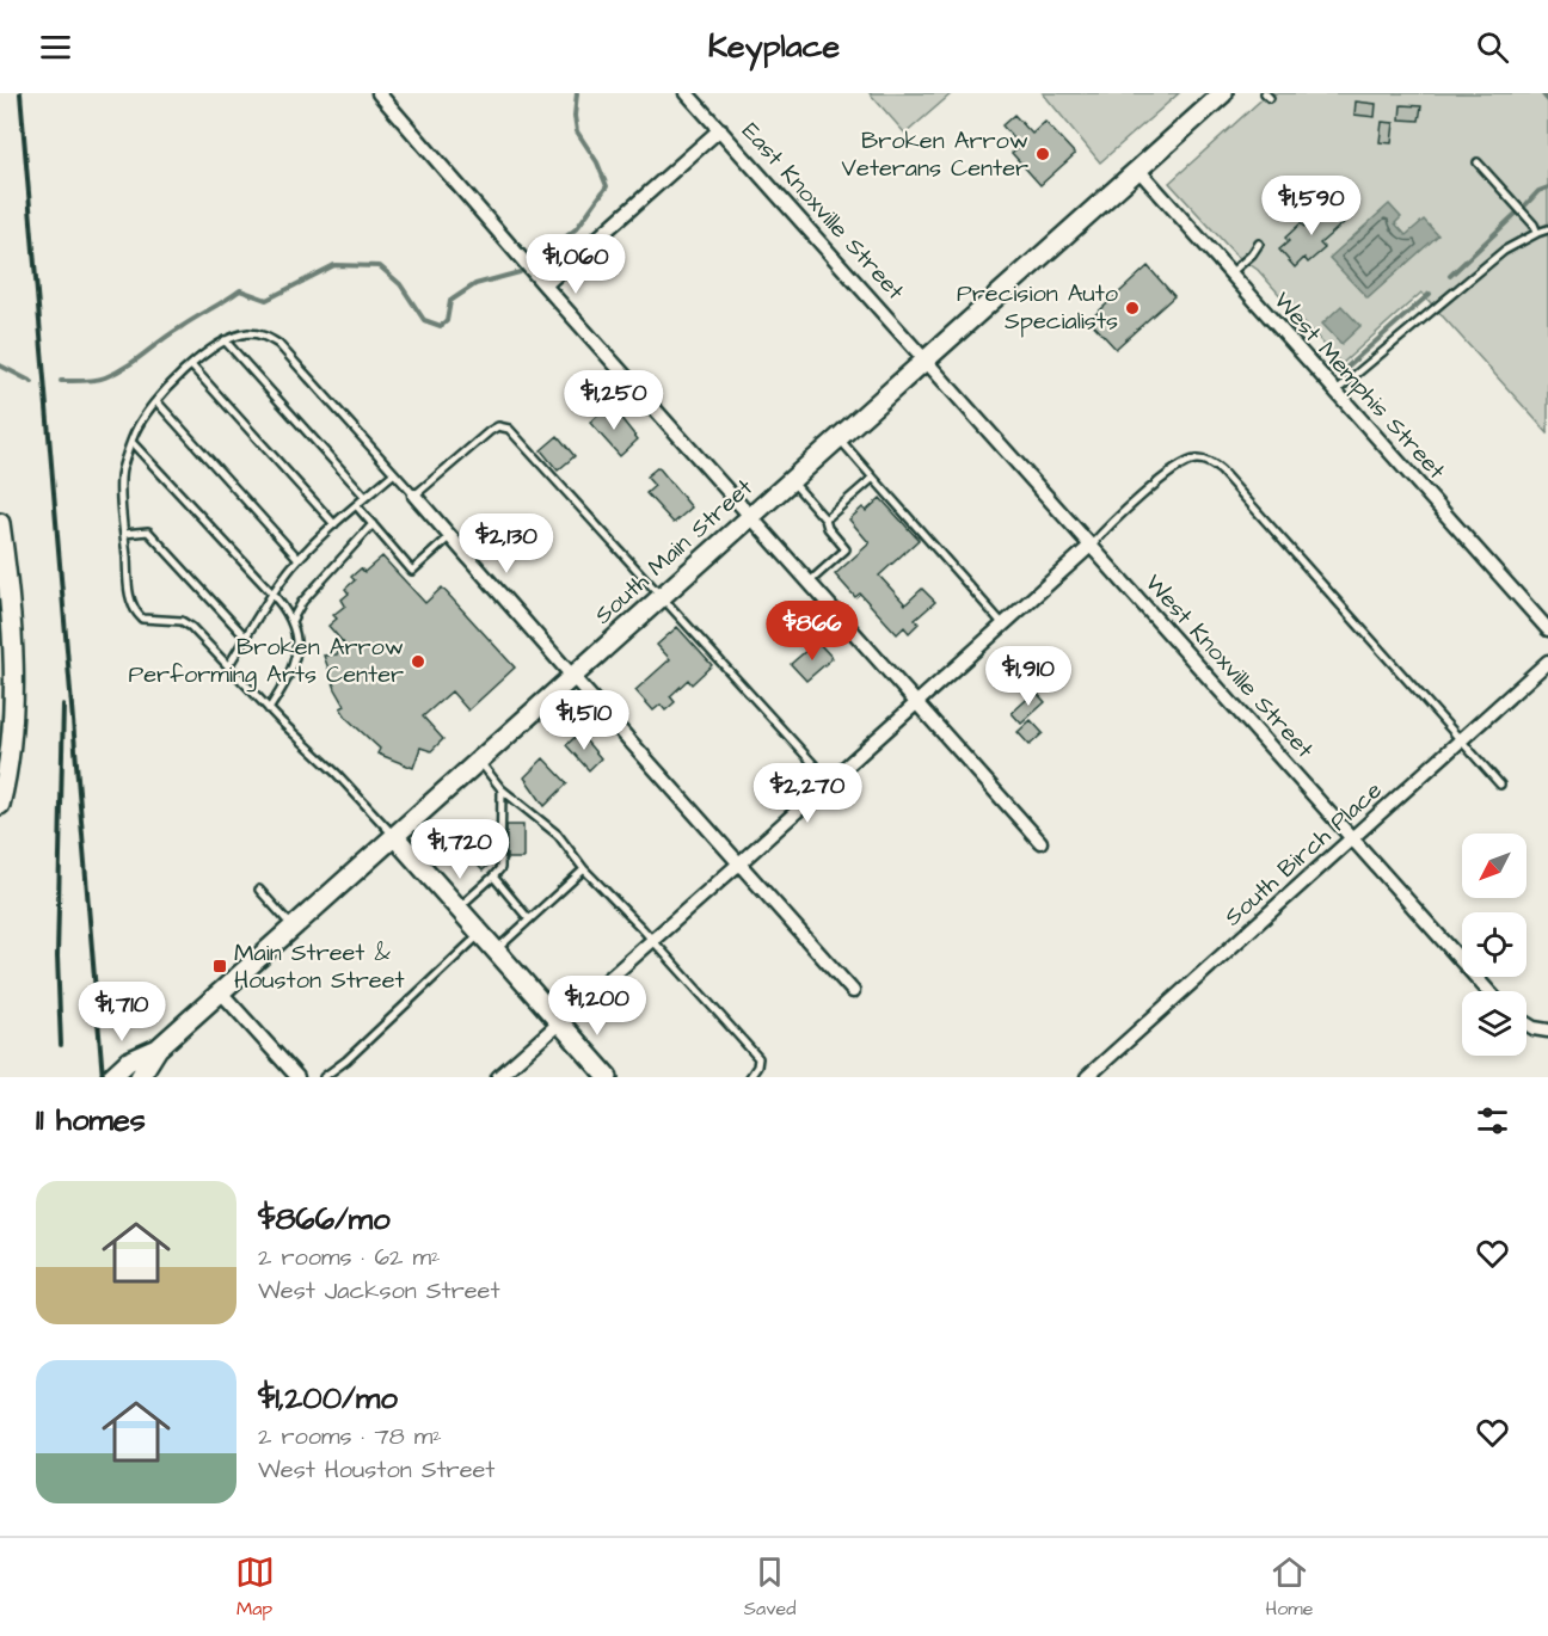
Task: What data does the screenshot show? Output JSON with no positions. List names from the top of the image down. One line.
{"streets":{"street":["East Knoxville Street","West Memphis Street","South Main Street","West Knoxville Street","South Birch Place"]},"crossings":[["East Knoxville Street","South Main Street"],["East Knoxville Street","West Knoxville Street"],["West Memphis Street","South Main Street"],["South Main Street","West Knoxville Street"],["West Knoxville Street","South Birch Place"]],"places":{"other":["Broken Arrow Veterans Center","Precision Auto Specialists","Broken Arrow Performing Arts Center"],"transit":["Main Street & Houston Street"]},"north":"bottom left","page":{"header":"Keyplace","price":["$1,590","$1,060","$1,250","$2,130","$866","$1,910","$1,510","$2,270","$1,720","$1,200","$1,710"],"heading":"11 homes","list":[{"name":"$866/mo","note":"2 rooms · 62 m² · West Jackson Street"},{"name":"$1,200/mo","note":"2 rooms · 78 m² · West Houston Street"}],"tabs":["Map","Saved","Home"]}}
